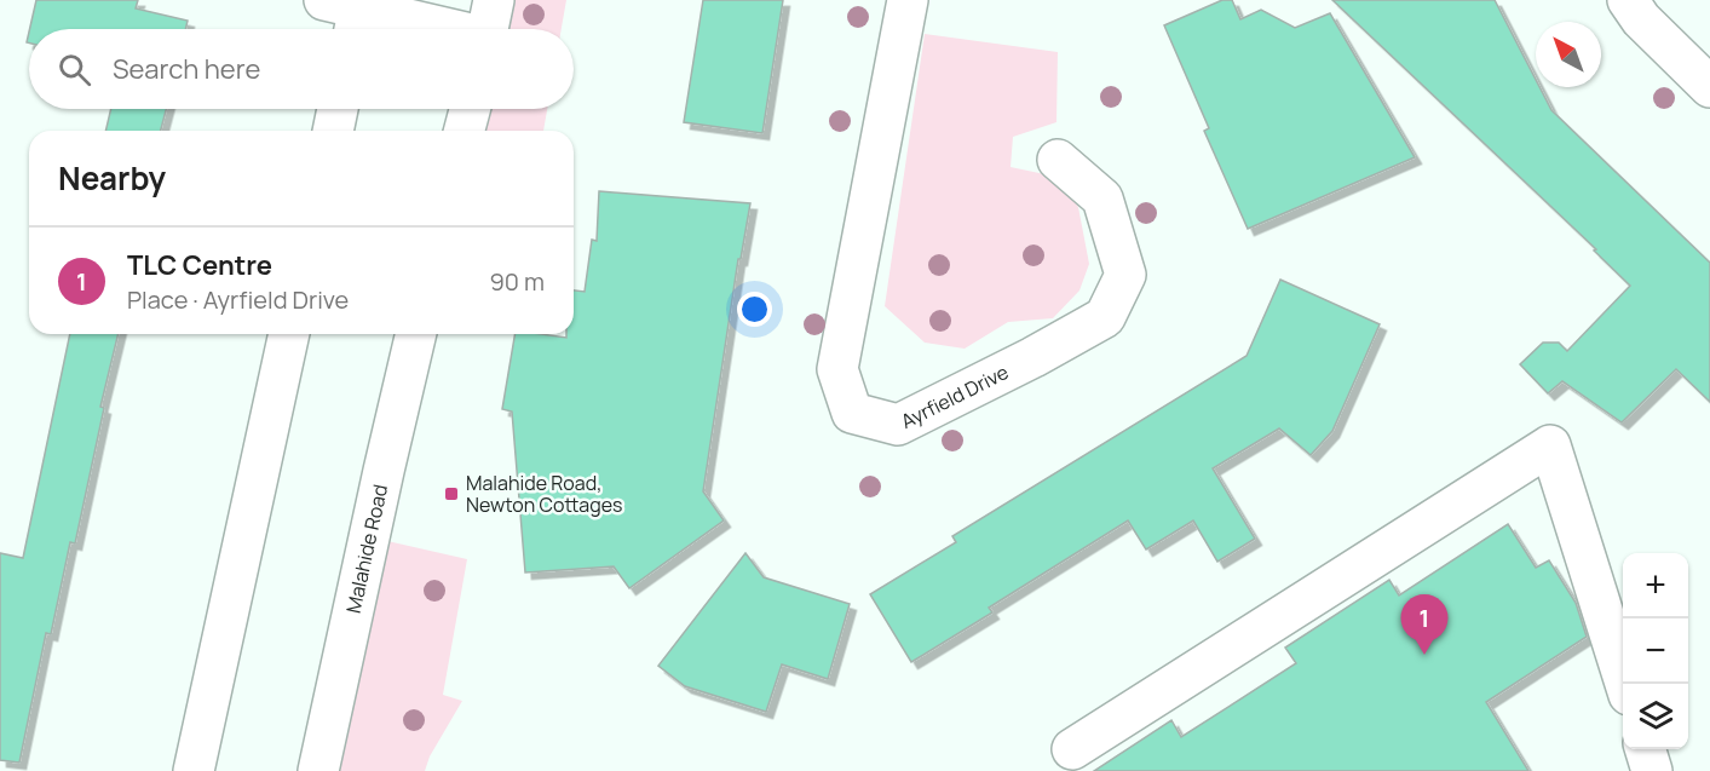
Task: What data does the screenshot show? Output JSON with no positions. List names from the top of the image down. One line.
{"streets":{"street":["Ayrfield Drive","Malahide Road"]},"places":{"transit":["Malahide Road, Newton Cottages"]},"north":"top left","page":{"search":"Search here","heading":"Nearby","list":[{"mark":"1","name":"TLC Centre","note":"Place · Ayrfield Drive","value":"90 m"}],"map_buttons":["+","−"],"pins":"1"}}
